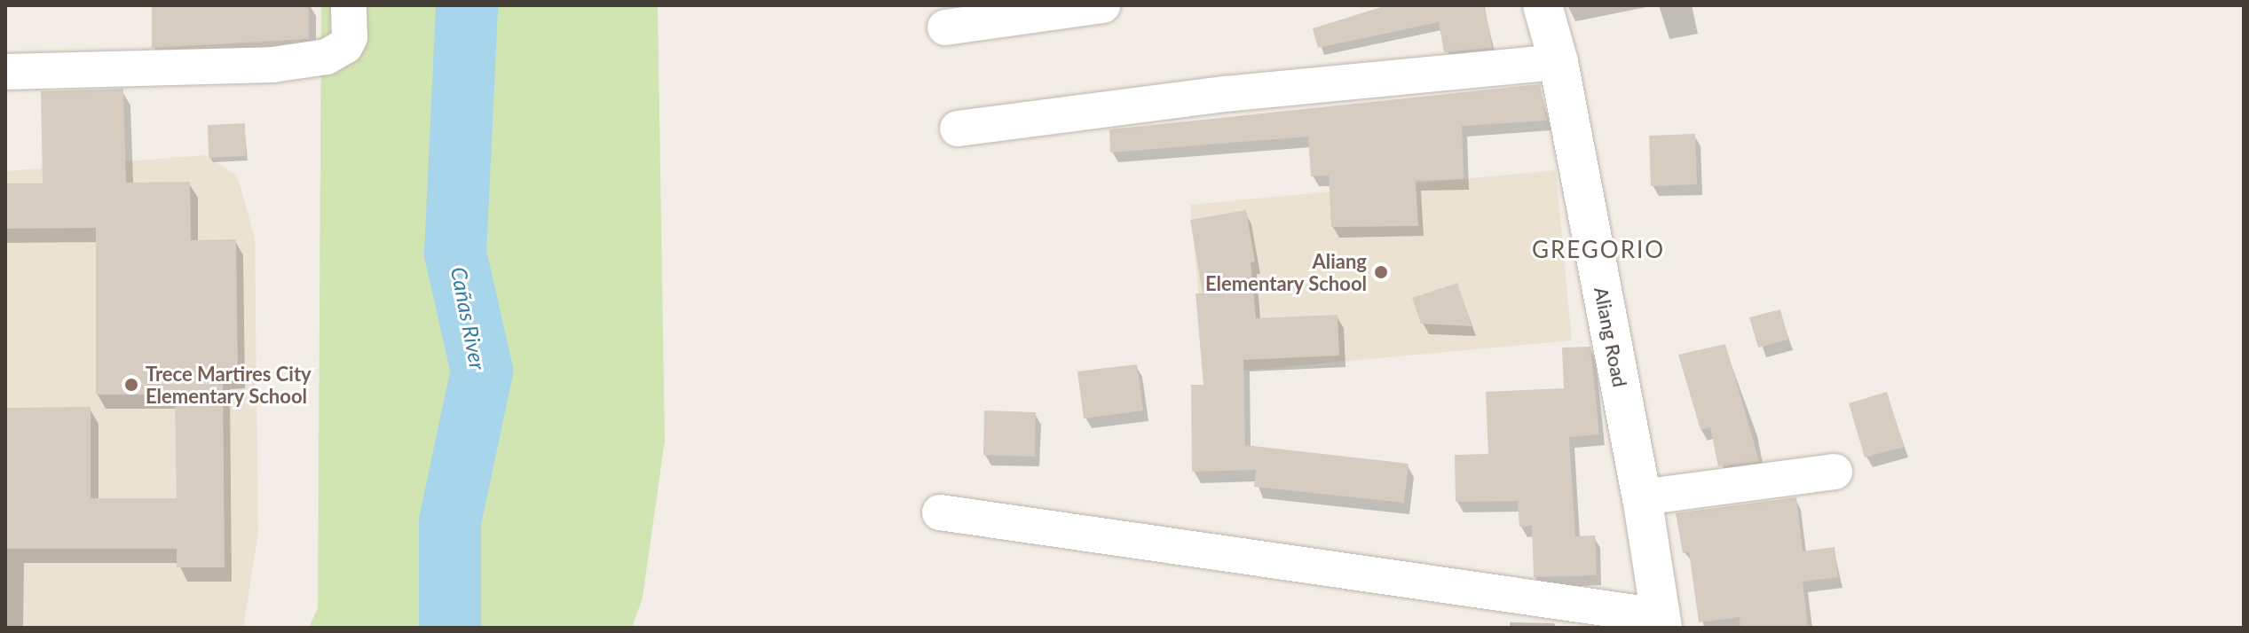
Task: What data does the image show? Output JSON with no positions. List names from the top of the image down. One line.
{"streets":{"street":["Aliang Road"]},"districts":["GREGORIO"],"water":["Cañas River"],"places":["Aliang Elementary School","Trece Martires City Elementary School"]}
